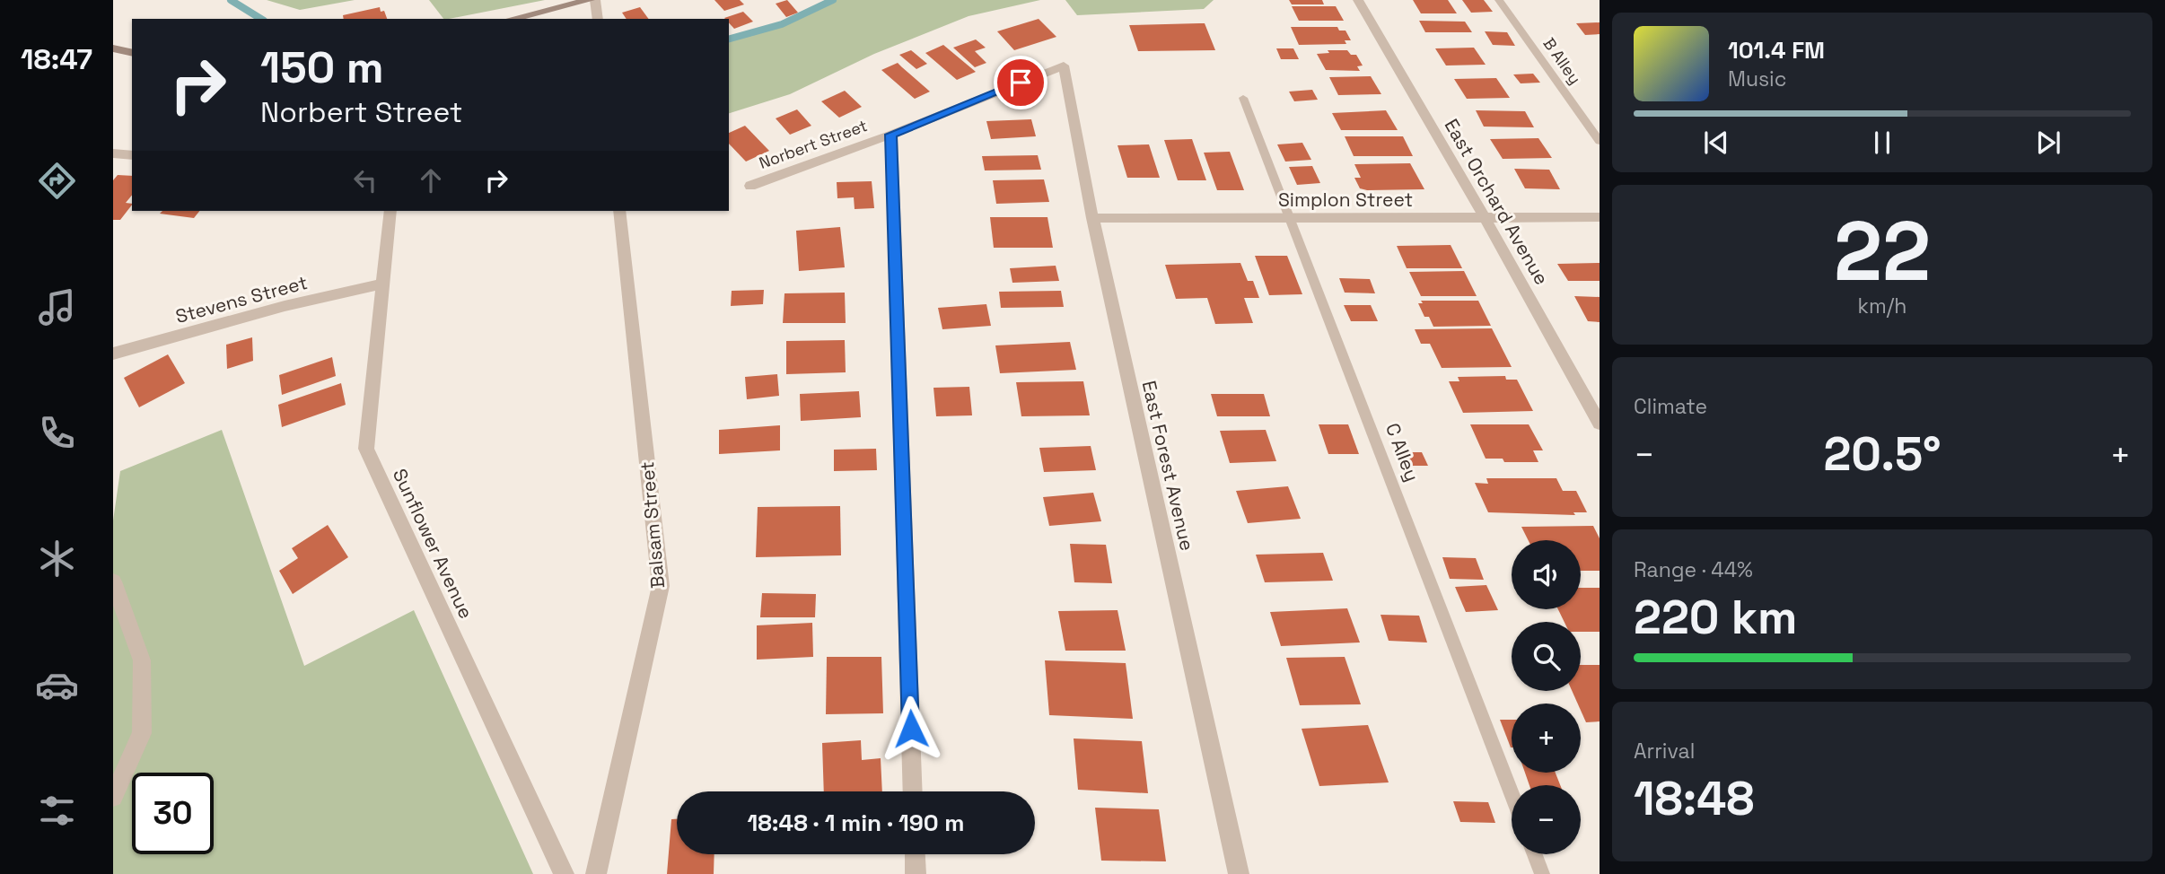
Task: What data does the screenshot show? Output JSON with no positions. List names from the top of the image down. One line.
{"streets":{"street":["Norbert Street","Simplon Street","East Orchard Avenue","Stevens Street","East Forest Avenue","Balsam Street","Sunflower Avenue"],"lane":["B Alley","C Alley"]},"crossings":[["Norbert Street","East Forest Avenue"],["Simplon Street","East Orchard Avenue"],["Simplon Street","C Alley"],["Simplon Street","East Forest Avenue"],["Stevens Street","Sunflower Avenue"]],"page":{"tabs":"18:47","turn":["150 m","Norbert Street"],"song":["101.4 FM","Music"],"tile":[["22","km/h"],"Climate",["Range · 44%","220 km"],["Arrival","18:48"]],"heat":["−","20.5°","+"],"map_buttons":["+","−"],"limit":"30","trip":"18:48 · 1 min · 190 m"}}
